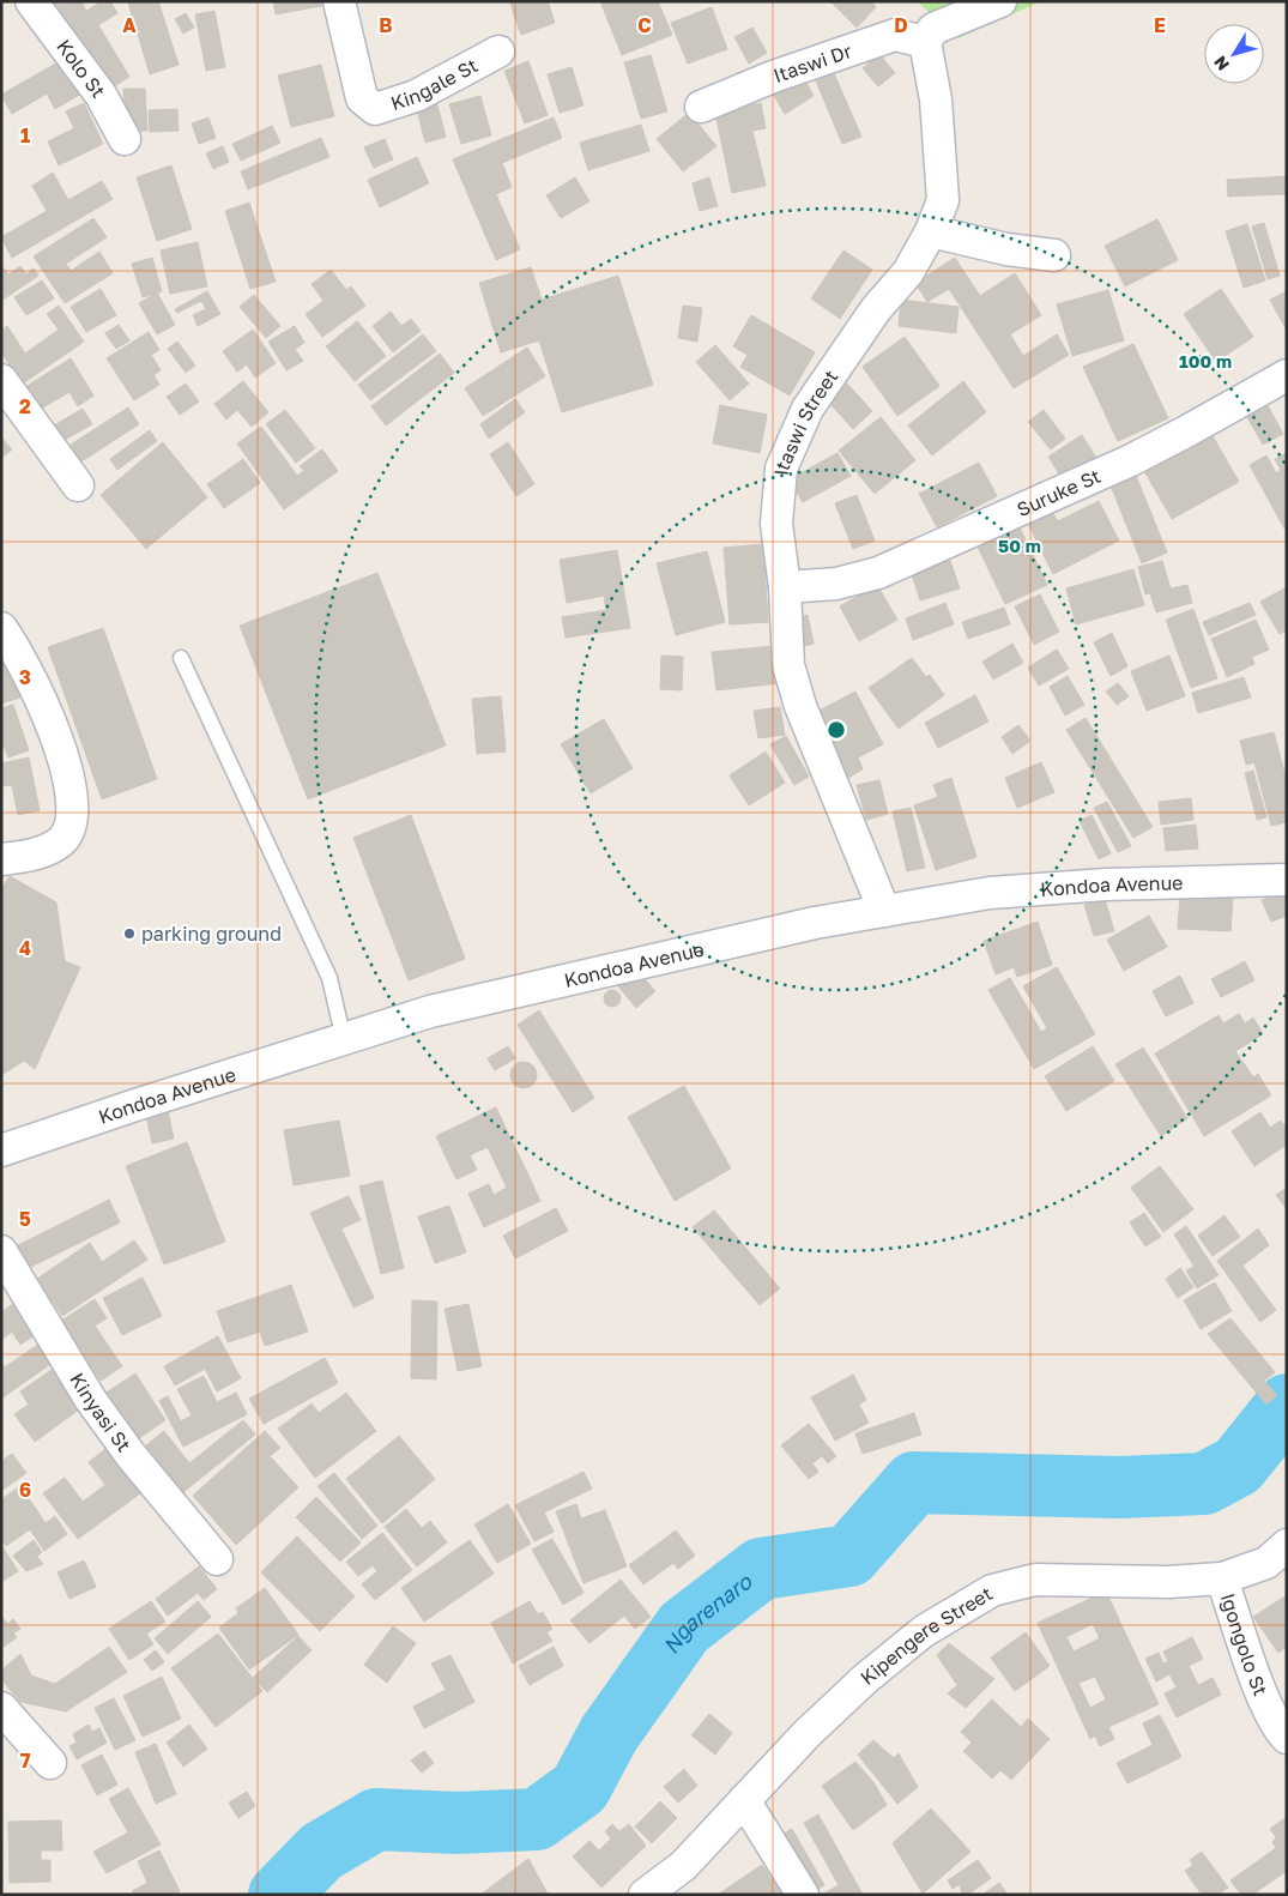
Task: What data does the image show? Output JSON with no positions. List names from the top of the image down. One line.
{"streets":{"street":["Itaswi Dr","Kolo St","Kingale St","Itaswi Street","Suruke St","Kondoa Avenue","Kinyasi St","Kipengere Street","Igongolo St"]},"crossings":[["Itaswi Dr","Itaswi Street"],["Itaswi Street","Suruke St"],["Itaswi Street","Kondoa Avenue"],["Kipengere Street","Igongolo St"]],"water":["Ngarenaro"],"places":["parking ground"],"north":"bottom left","grid":{"columns":["A","B","C","D","E"],"rows":["1","2","3","4","5","6","7"]},"rings":["100 m","50 m"]}
